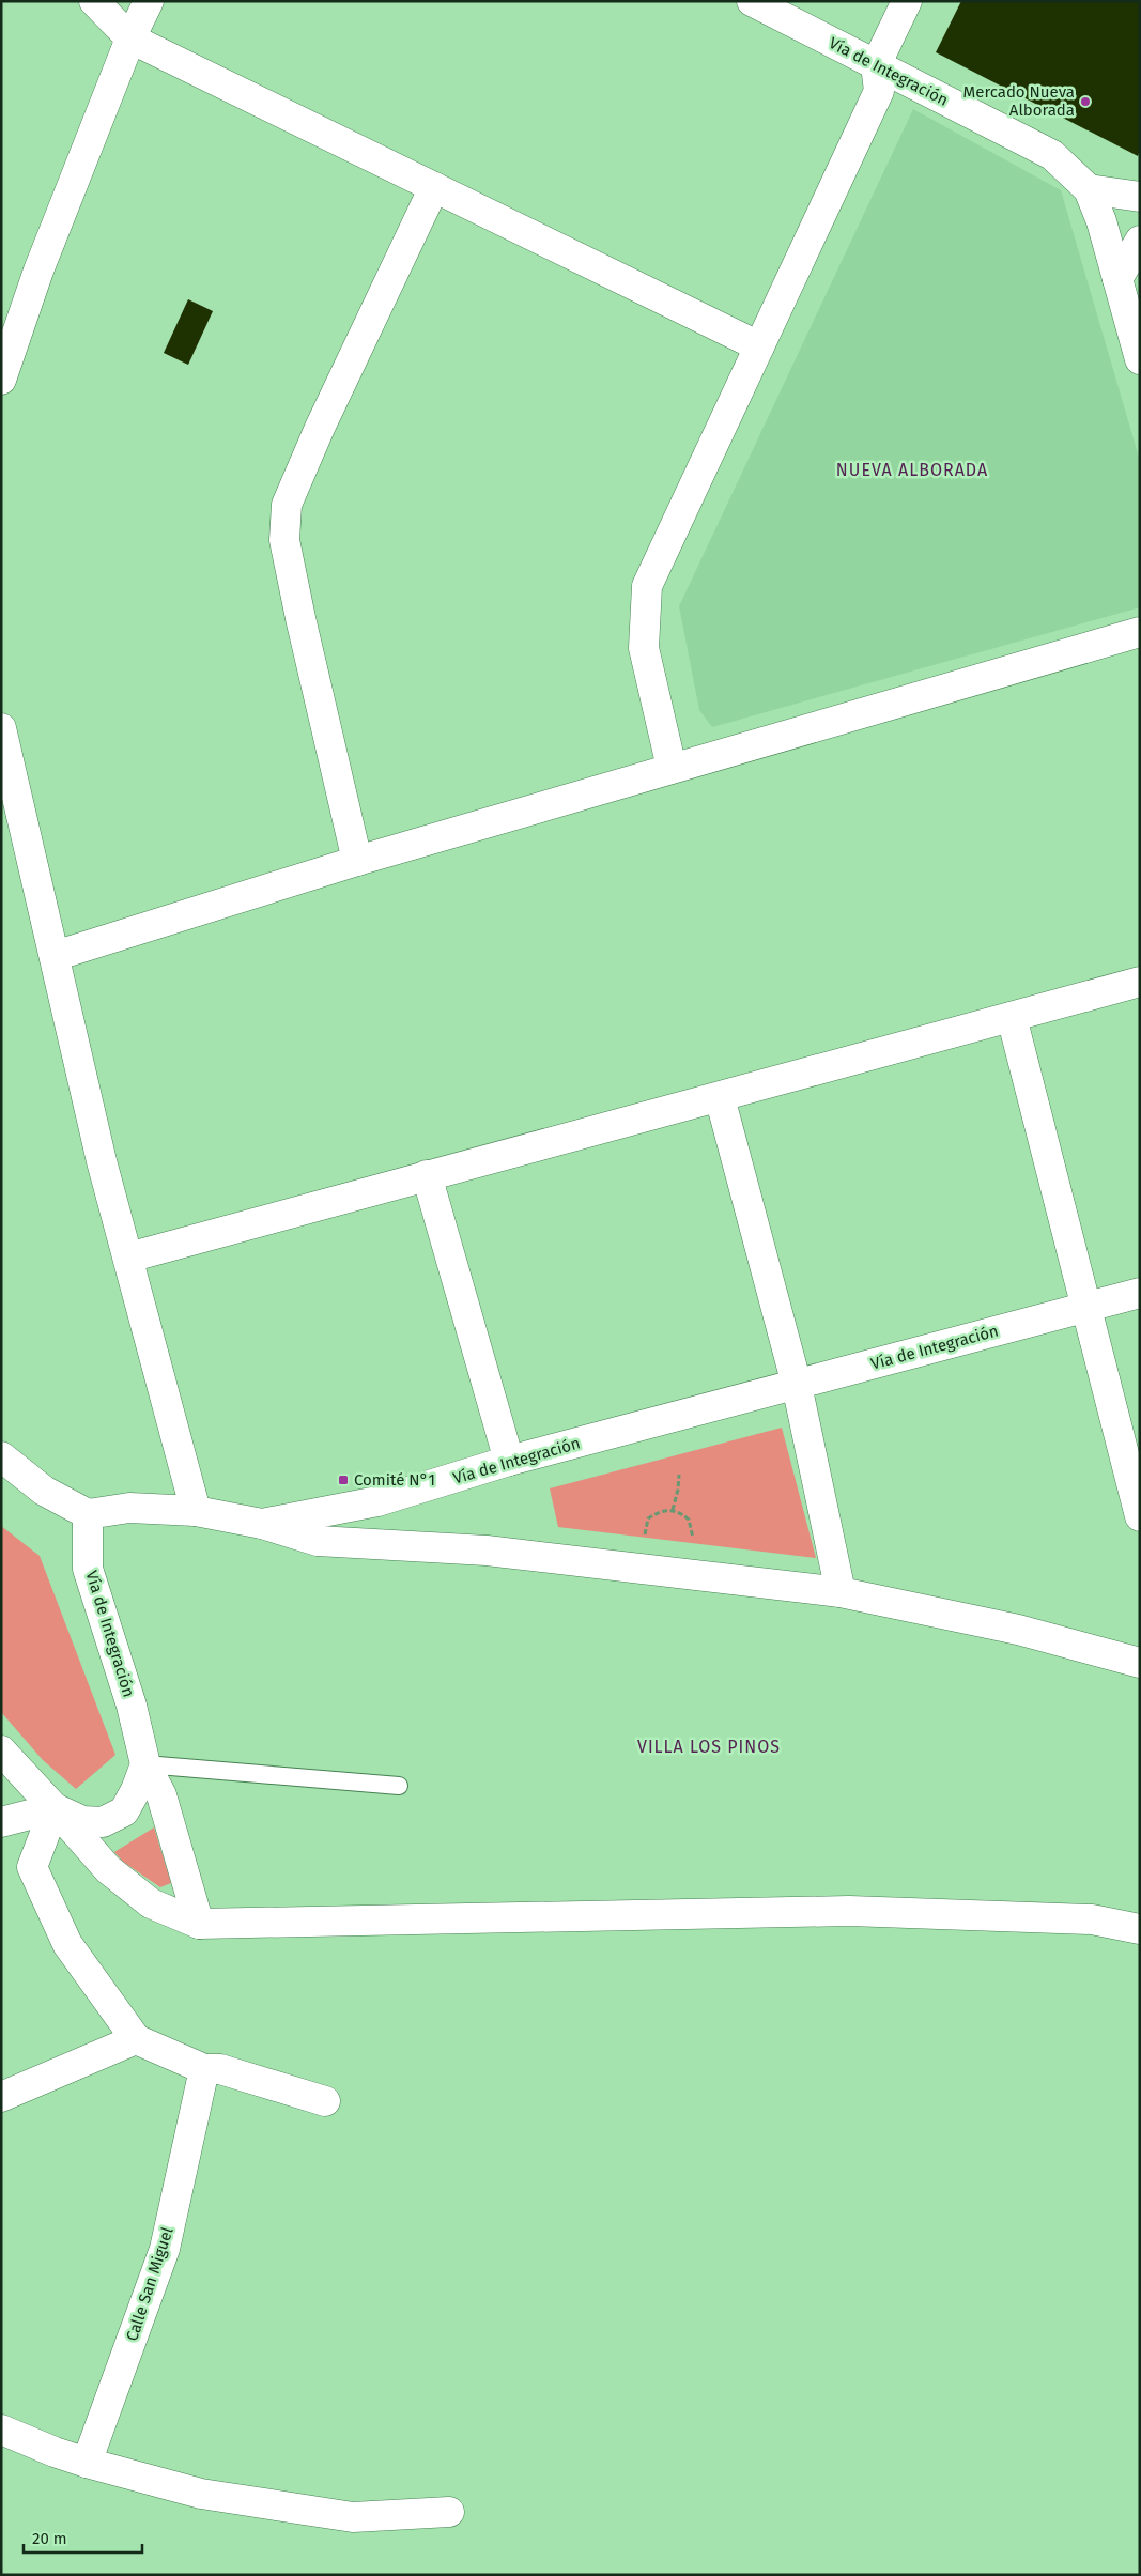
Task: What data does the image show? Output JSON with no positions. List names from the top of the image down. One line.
{"streets":{"street":["Vía de Integración","Calle San Miguel"]},"districts":["NUEVA ALBORADA","VILLA LOS PINOS"],"places":{"other":["Mercado Nueva Alborada"],"transit":["Comité N°1"]},"scale_bar":"20 m"}
